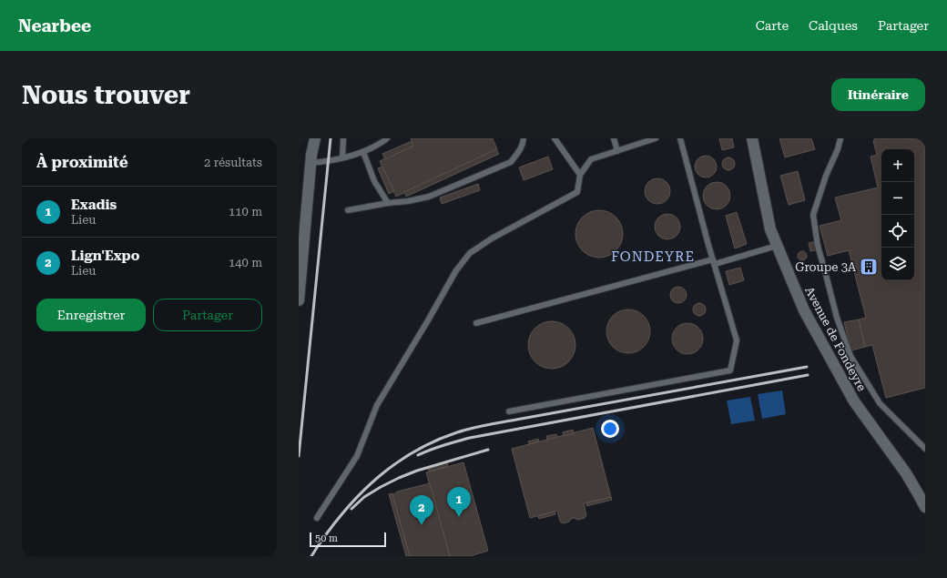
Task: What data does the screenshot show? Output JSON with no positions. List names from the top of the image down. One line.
{"streets":{"street":["Avenue de Fondeyre"]},"districts":["FONDEYRE"],"places":{"building":["Groupe 3A"]},"scale_bar":"50 m","page":{"header":"Nearbee","nav":["Carte","Calques","Partager"],"buttons":["Itinéraire",["Enregistrer","Partager"]],"title":"Nous trouver","heading":["À proximité","2 résultats"],"map_buttons":["+","−"],"list":[{"mark":"1","name":"Exadis","note":"Lieu","value":"110 m"},{"mark":"2","name":"Lign'Expo","note":"Lieu","value":"140 m"}],"pins":["1","2"],"scale":"50 m"}}
